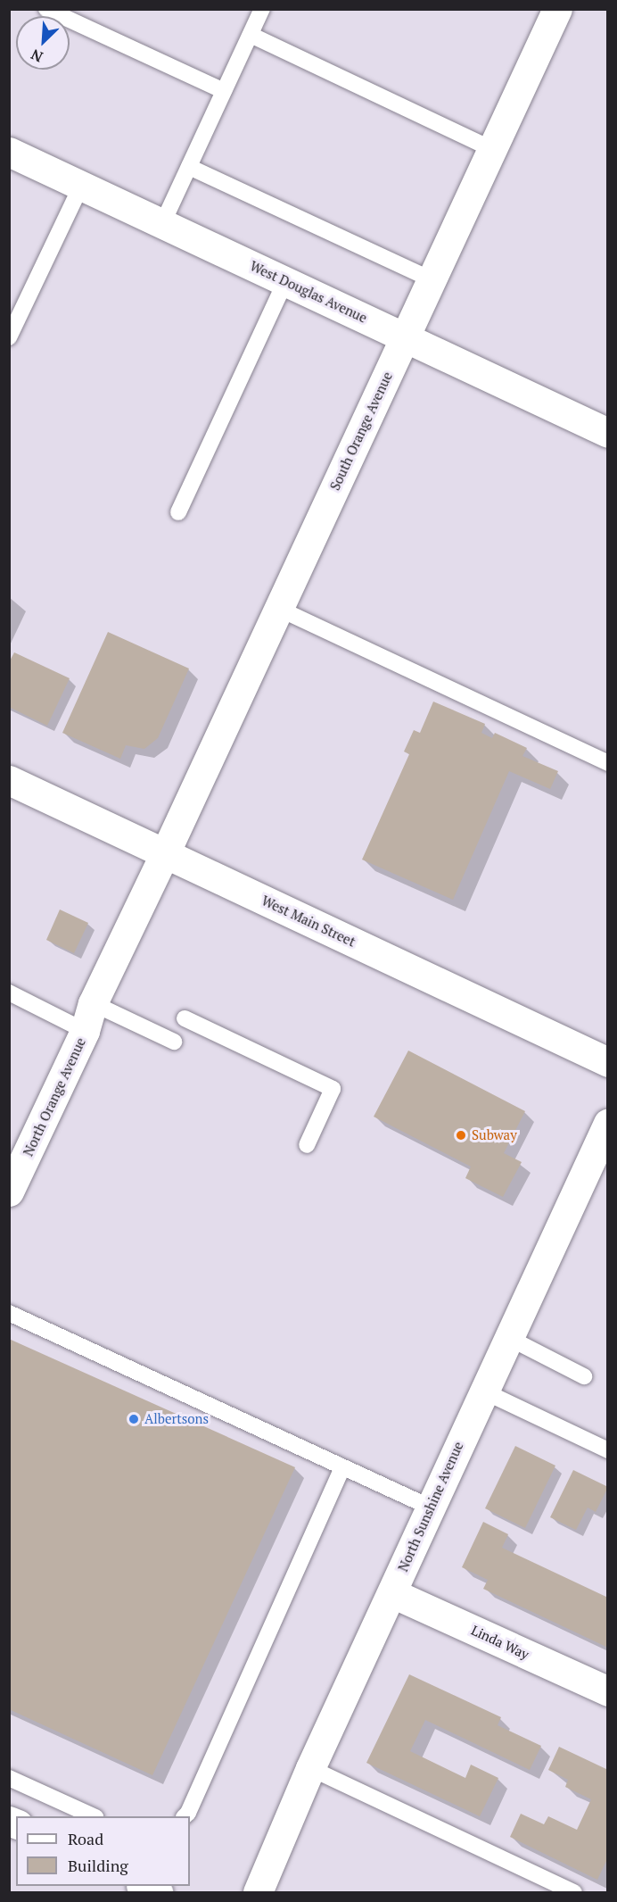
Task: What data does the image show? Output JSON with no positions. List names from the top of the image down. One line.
{"streets":{"street":["West Douglas Avenue","South Orange Avenue","West Main Street","North Orange Avenue","North Sunshine Avenue","Linda Way"]},"crossings":[["West Douglas Avenue","South Orange Avenue"],["South Orange Avenue","West Main Street"],["North Sunshine Avenue","Linda Way"]],"places":["Subway","Albertsons"],"legend":["Road","Building"],"north":"bottom left"}
